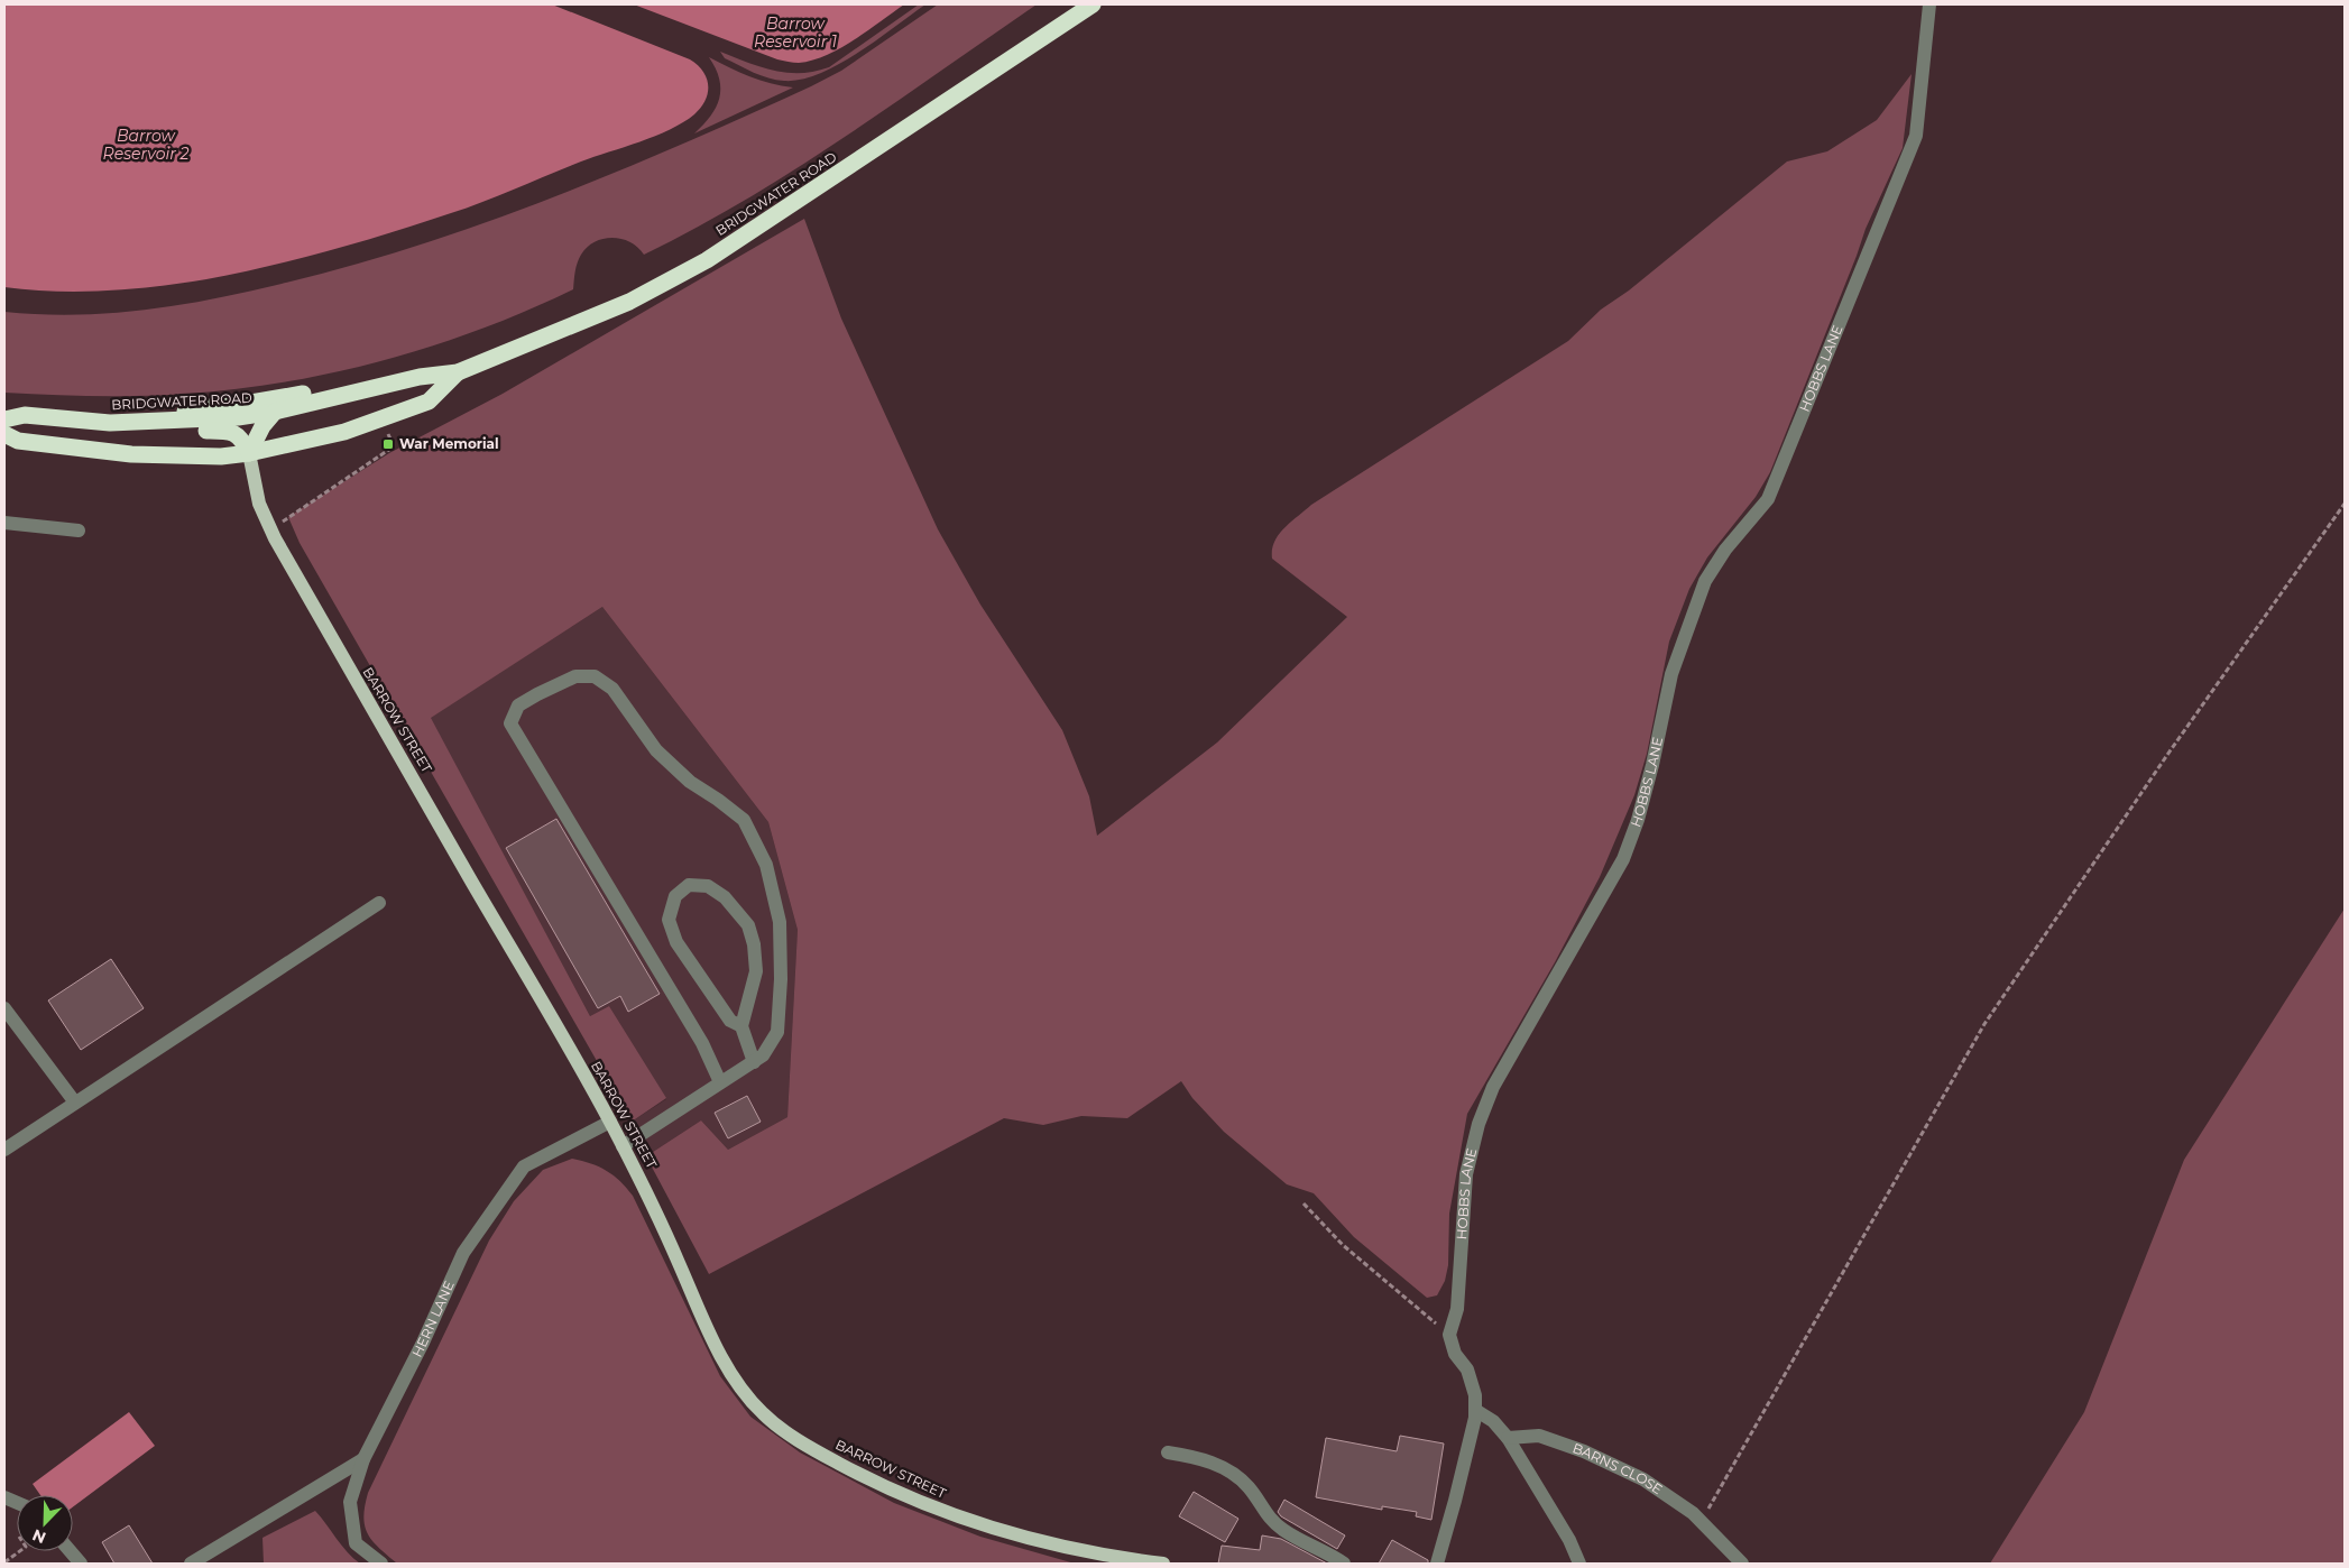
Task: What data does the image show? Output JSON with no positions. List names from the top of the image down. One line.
{"streets":{"highway":["BRIDGWATER ROAD"],"main road":["BARROW STREET"],"street":["HOBBS LANE","HERN LANE","BARNS CLOSE"]},"crossings":[["BRIDGWATER ROAD","BARROW STREET"],["BARROW STREET","HERN LANE"]],"water":["Barrow Reservoir 1","Barrow Reservoir 2"],"places":{"transit":["War Memorial"]},"north":"bottom left"}
